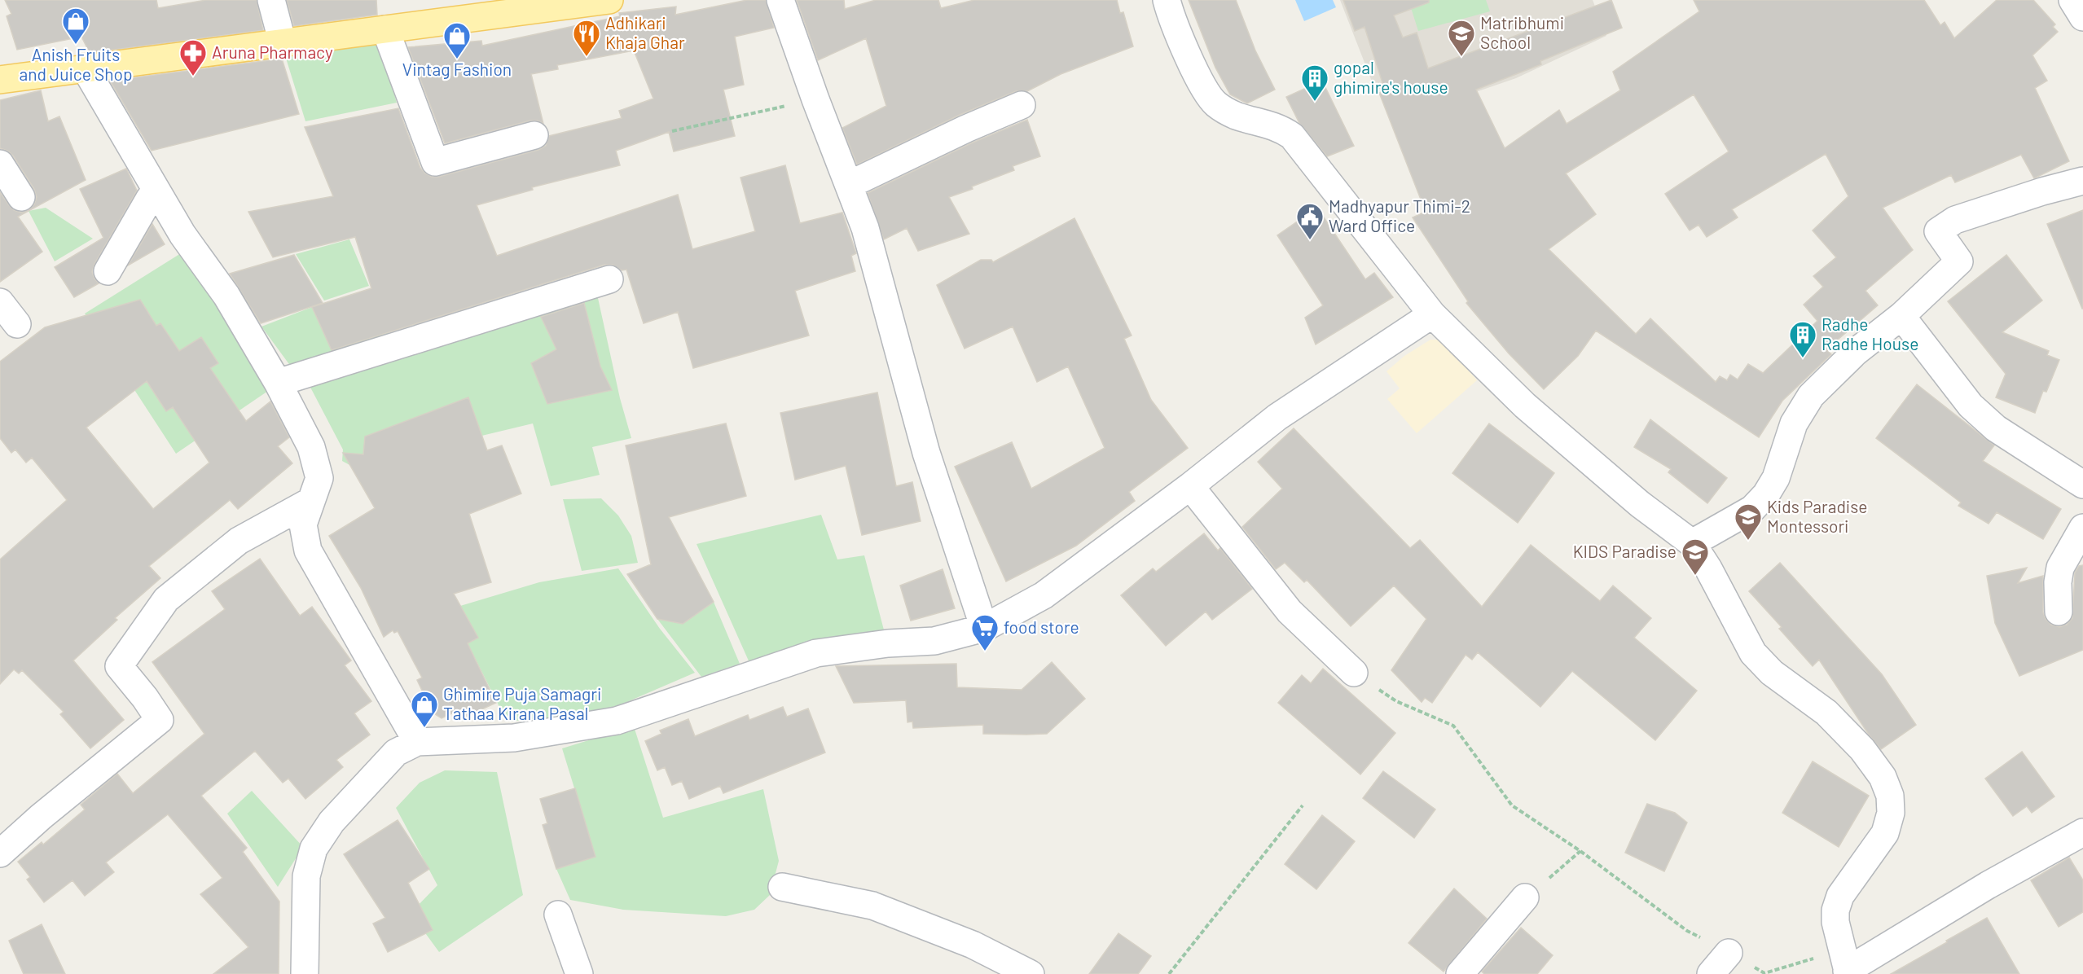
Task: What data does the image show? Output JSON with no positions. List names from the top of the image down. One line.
{"places":{"shop":["Anish Fruits and Juice Shop","Vintag Fashion","Ghimire Puja Samagri Tathaa Kirana Pasal"],"restaurant":["Adhikari Khaja Ghar"],"school or university":["Matribhumi School","Kids Paradise Montessori","KIDS Paradise"],"pharmacy":["Aruna Pharmacy"],"building":["gopal ghimire's house","Radhe Radhe House"],"public building":["Madhyapur Thimi-2 Ward Office"],"supermarket":["food store"]}}
